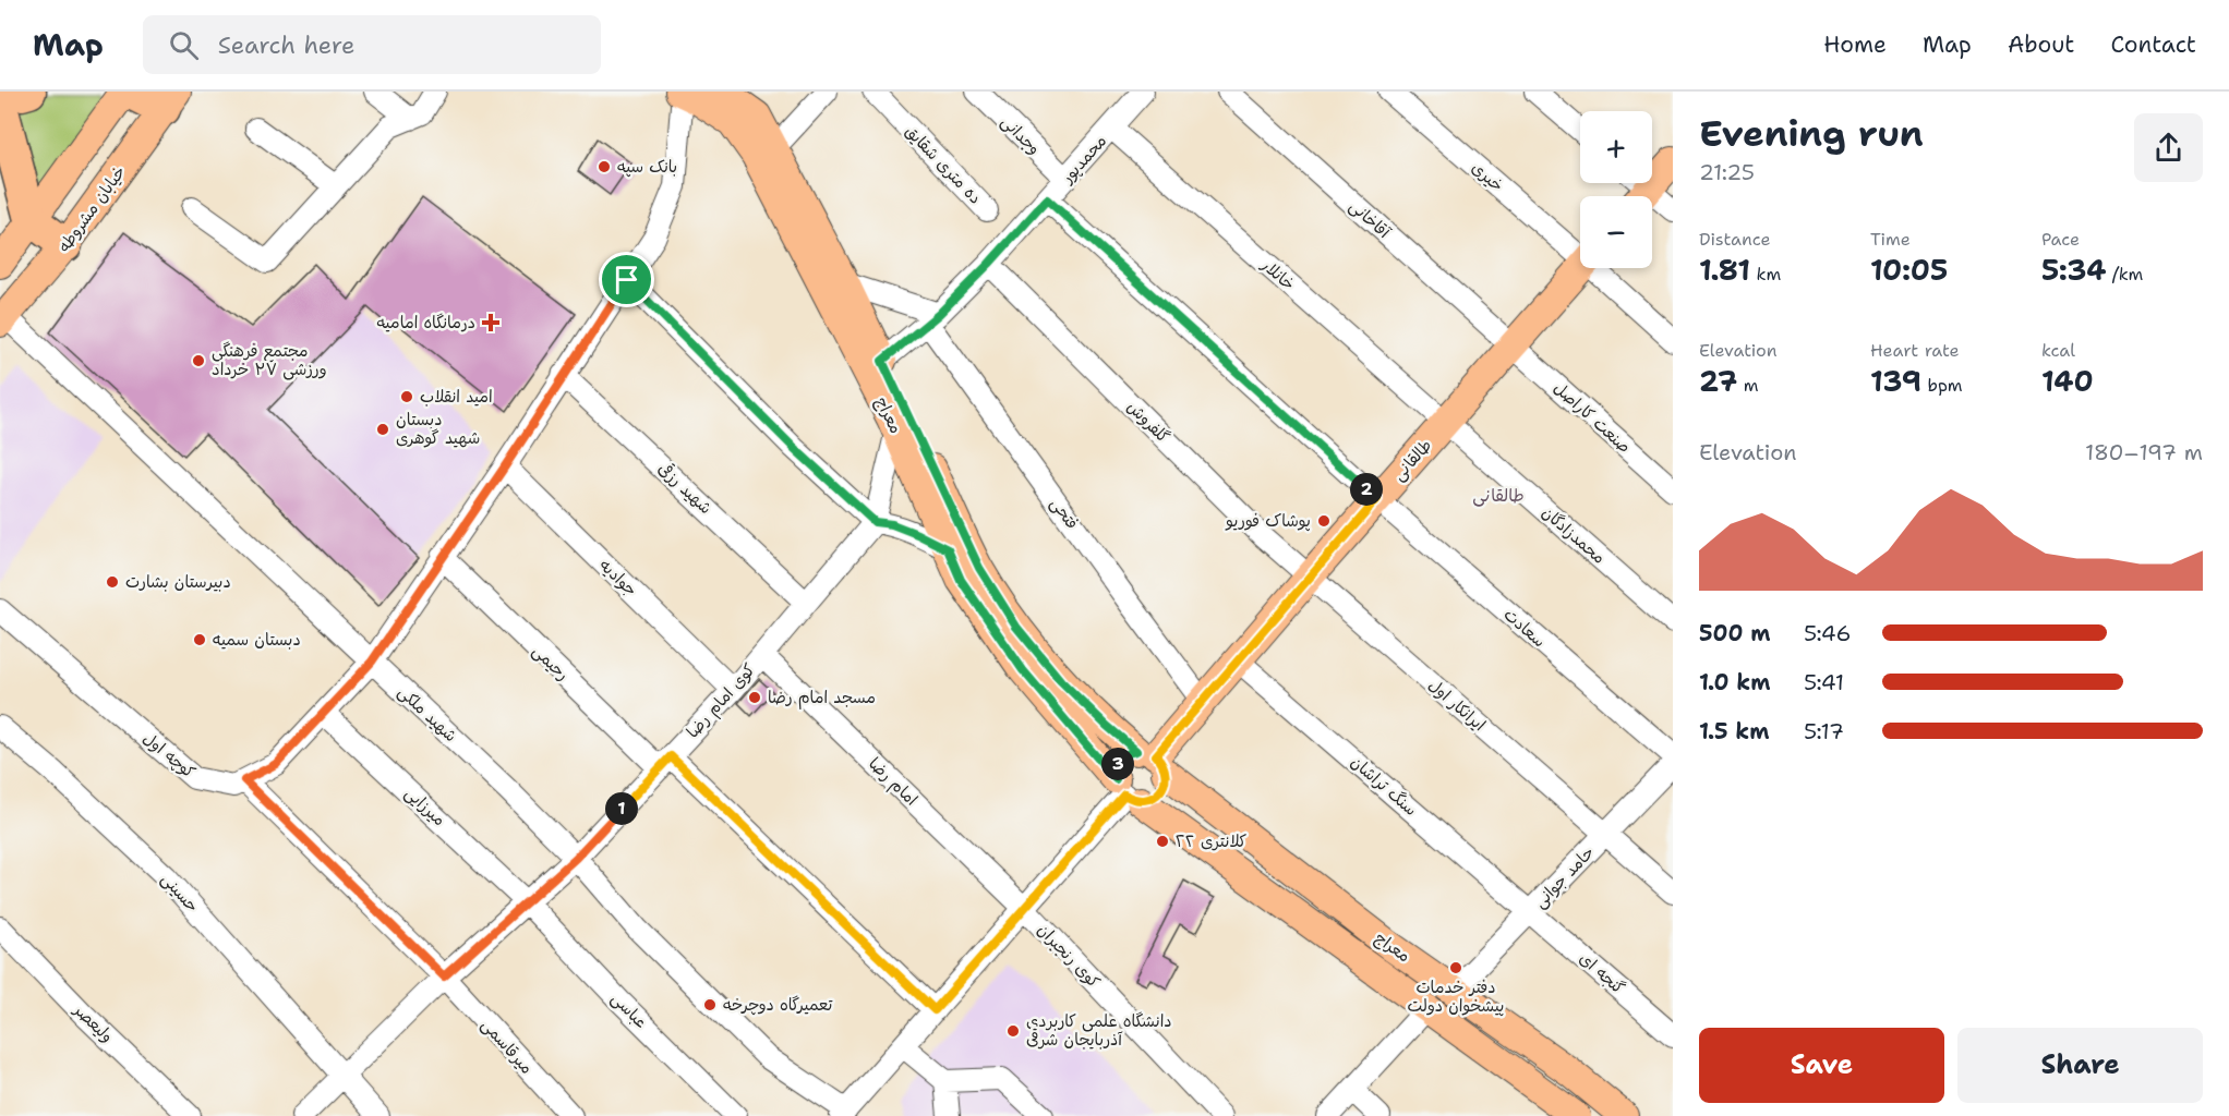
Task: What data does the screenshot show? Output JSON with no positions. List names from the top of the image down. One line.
{"streets":{"main road":["خیابان مشروطه","معراج","طالقانی"],"street":["وجدانی","محمدپور","ده متری شقایق","خیری","آقاخانی","خانلار","صنعت کاراصل","گلفروش","شهید رزقی","فتحی","محمدزادگان","جوادیه","سعادت","رحیمی","کوی امام رضا","ایرانکار اول","شهید ملکی","کوچه اول","امام رضا","سنگ تراشان","میرزایی","حامد جوانی","حسینی","کوی رنجبران","گنجه ای","عباسی","ولیعصر","میرقاسمی"]},"crossings":[["وجدانی","محمدپور"],["محمدپور","خانلار"],["محمدپور","معراج"],["محمدپور","گلفروش"],["محمدپور","فتحی"],["محمدپور","سعادت"],["خیابان مشروطه","شهید ملکی"],["آقاخانی","صنعت کاراصل"],["آقاخانی","طالقانی"],["خانلار","طالقانی"],["خانلار","محمدزادگان"],["معراج","طالقانی"],["معراج","کوچه اول"],["معراج","حامد جوانی"],["صنعت کاراصل","طالقانی"],["گلفروش","طالقانی"],["گلفروش","ایرانکار اول"],["طالقانی","فتحی"],["طالقانی","محمدزادگان"],["طالقانی","سعادت"],["طالقانی","ایرانکار اول"],["طالقانی","سنگ تراشان"],["شهید رزقی","کوی امام رضا"],["شهید رزقی","کوچه اول"],["جوادیه","کوی امام رضا"],["جوادیه","کوچه اول"],["رحیمی","کوی امام رضا"],["رحیمی","کوچه اول"],["کوی امام رضا","شهید ملکی"],["کوی امام رضا","امام رضا"],["کوی امام رضا","میرزایی"],["کوی امام رضا","حسینی"],["کوی امام رضا","عباسی"],["کوی امام رضا","میرقاسمی"],["ایرانکار اول","حامد جوانی"],["شهید ملکی","کوچه اول"],["کوچه اول","میرزایی"],["امام رضا","کوی رنجبران"],["سنگ تراشان","حامد جوانی"],["سنگ تراشان","گنجه ای"],["میرزایی","عباسی"],["حامد جوانی","گنجه ای"]],"districts":["طالقانی"],"places":{"other":["بانک سپه","مجتمع فرهنگی ورزشی ۲۷ خرداد","امید انقلاب","دبستان شهید گوهری","پوشاک فوریو","دبیرستان بشارت","دبستان سمیه","مسجد امام رضا","کلانتری ٢٢","دفتر خدمات پیشخوان دولت","تعمیرگاه دوچرخه","دانشگاه علمی کاربردی آذربایجان شرقی"],"health":["درمانگاه امامیه"]},"page":{"header":"Map","search":"Search here","nav":["Home","Map","About","Contact"],"heading":["Evening run","21:25"],"map_buttons":["+","−"],"stats":[["Distance","1.81 km"],["Time","10:05"],["Pace","5:34 /km"],["Elevation","27 m"],["Heart rate","139 bpm"],["kcal","140"]],"chart":["Elevation","180–197 m"],"pins":["2","3","1"],"list":[{"name":"500 m","note":"5:46"},{"name":"1.0 km","note":"5:41"},{"name":"1.5 km","note":"5:17"}],"buttons":["Save","Share"]}}
